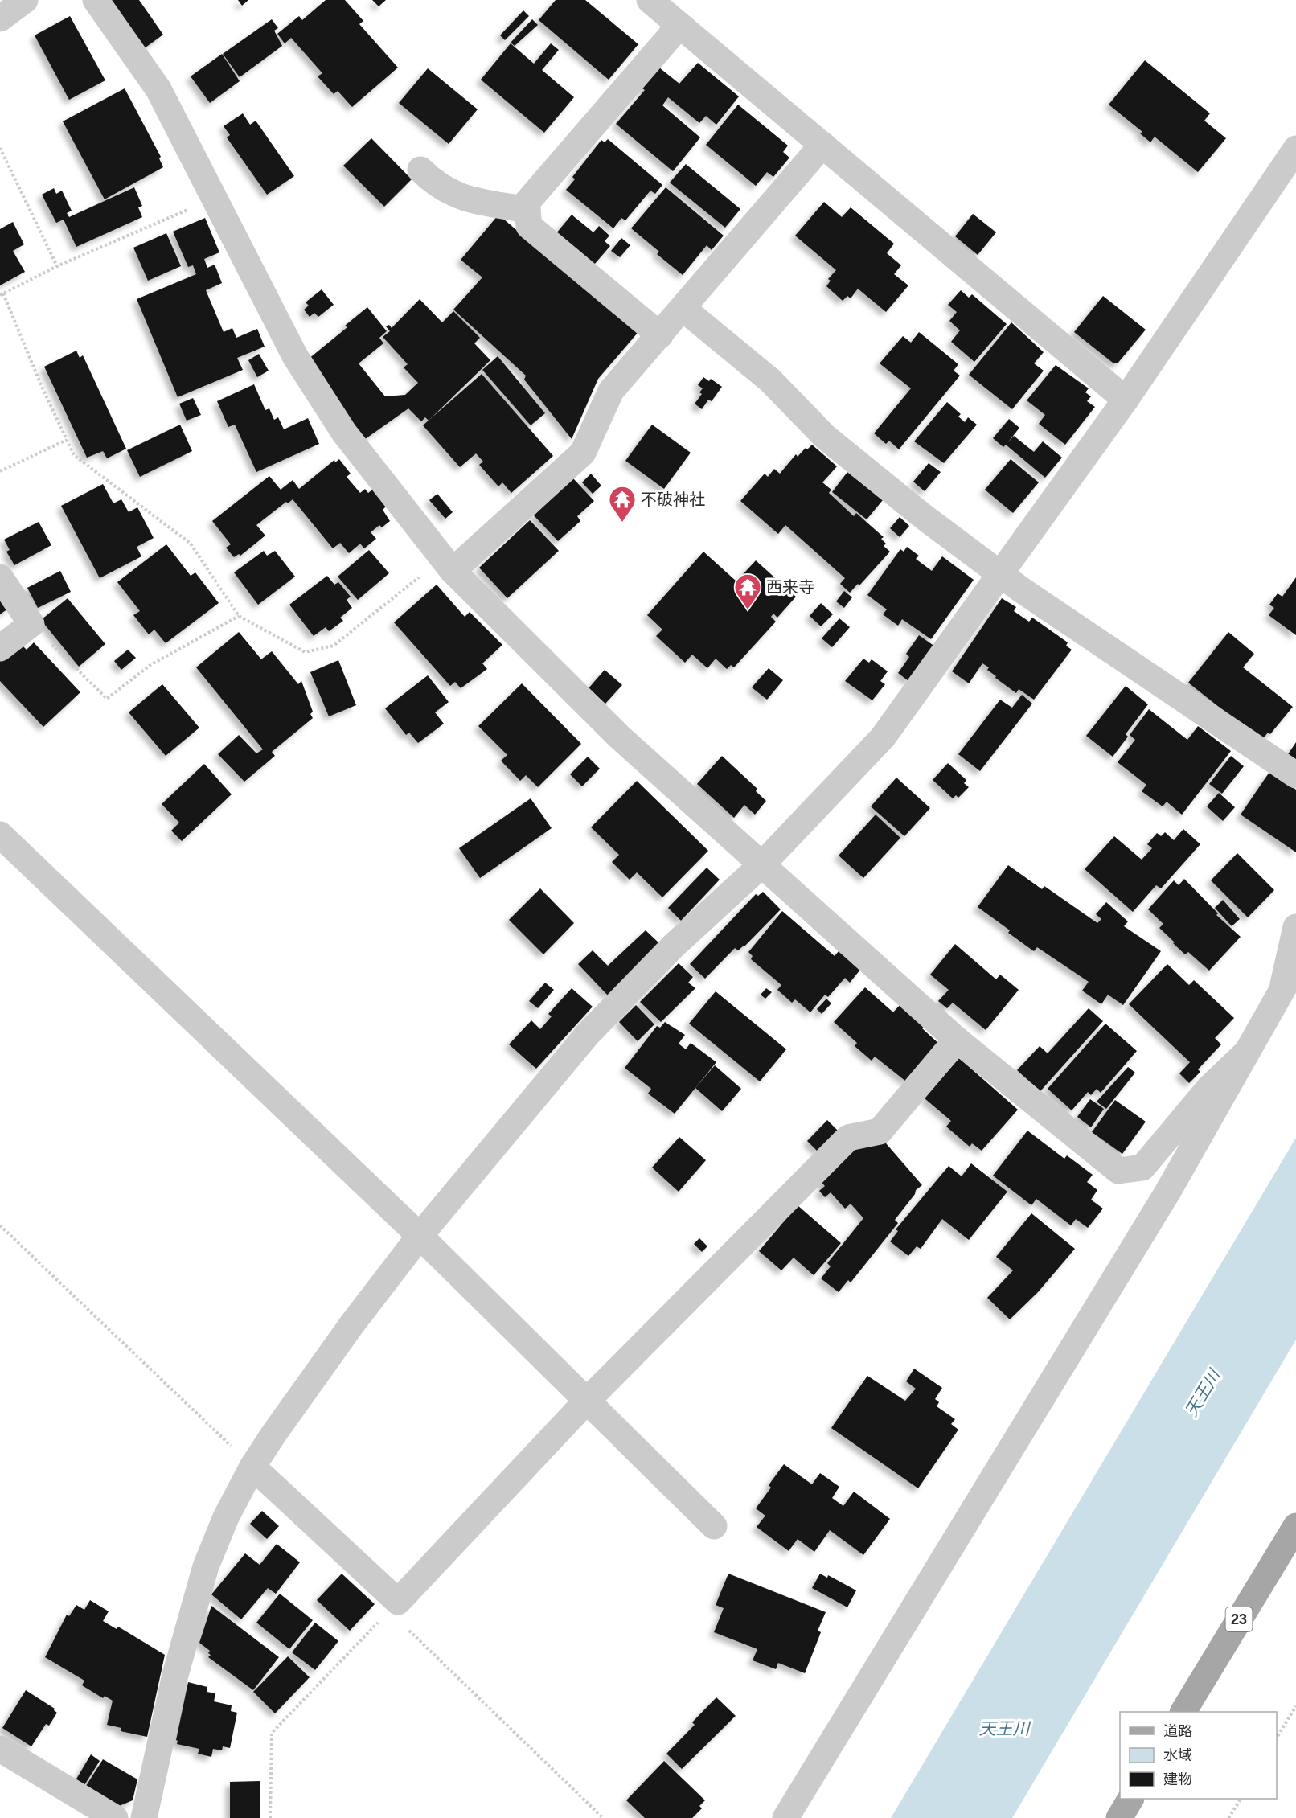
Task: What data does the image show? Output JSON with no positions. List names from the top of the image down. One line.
{"streets":{"main road":["23"]},"water":["天王川"],"places":{"temple":["不破神社","西来寺"]},"legend":["道路","水域","建物"]}
